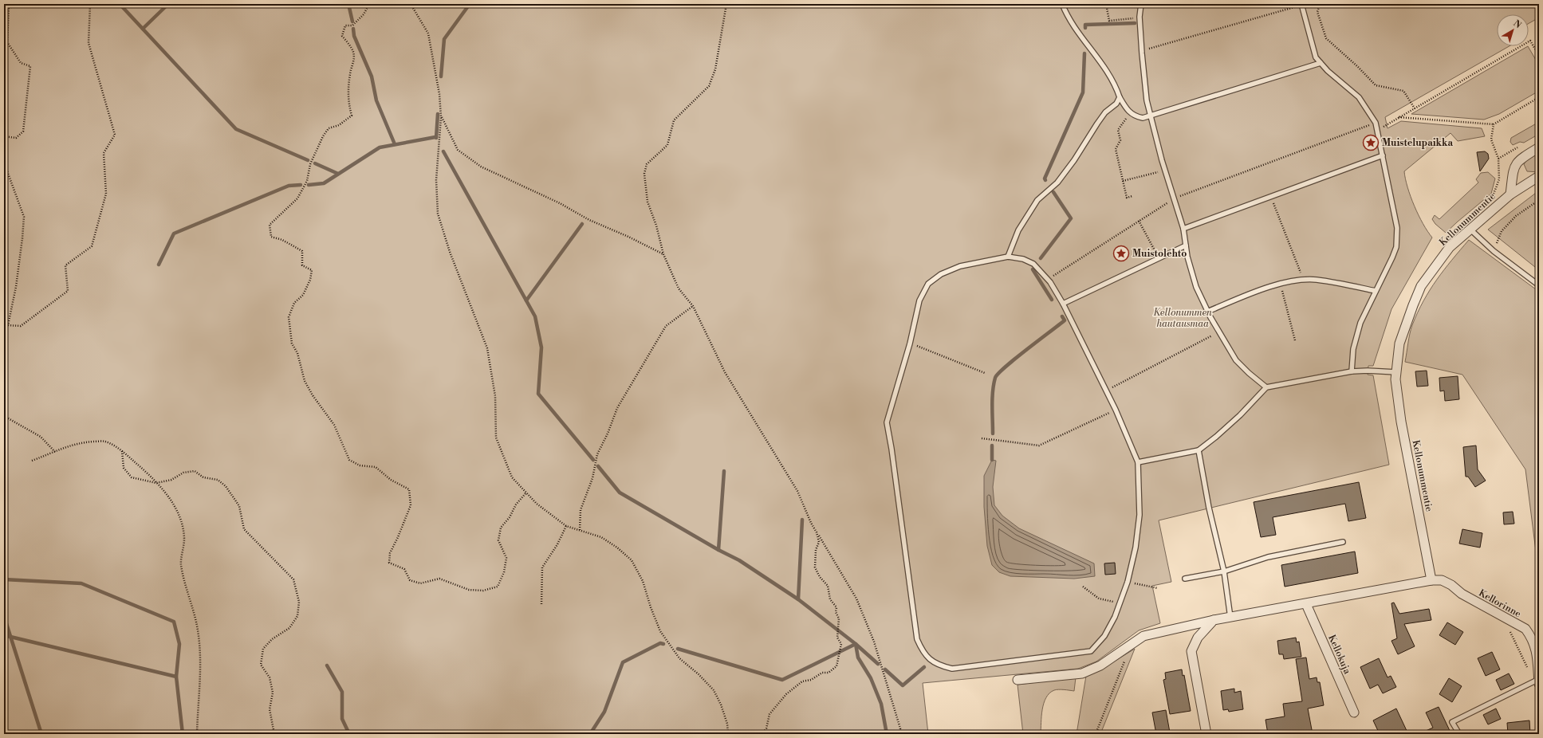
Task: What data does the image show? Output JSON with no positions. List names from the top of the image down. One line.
{"streets":{"street":["Kellonummentie","Kellorinne","Kellokuja"]},"crossings":[["Kellonummentie","Kellorinne"]],"parks":["Kellonummen hautausmaa"],"places":{"place":["Muistelupaikka","Muistolehto"]},"north":"top right"}
